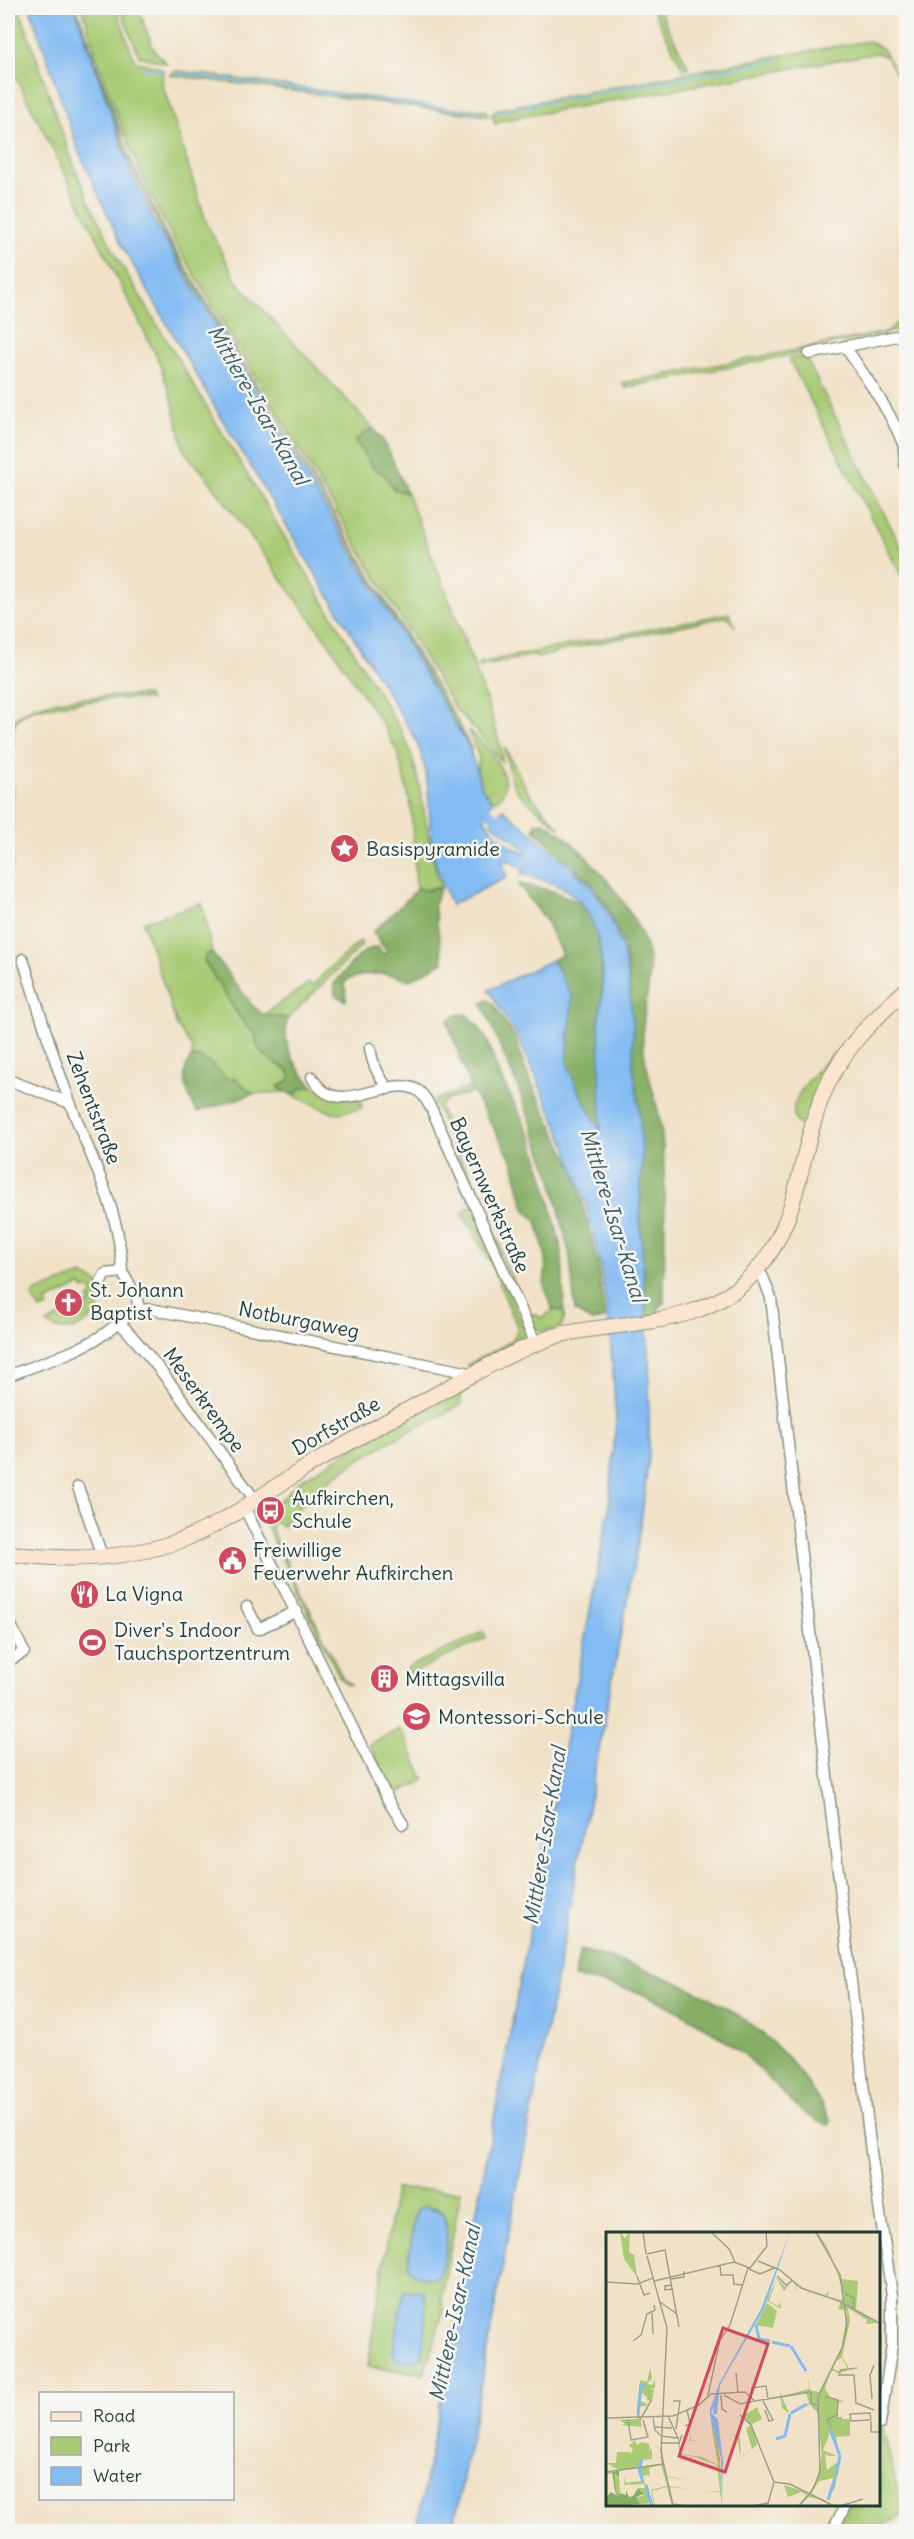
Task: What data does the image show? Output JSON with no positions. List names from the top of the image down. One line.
{"streets":{"street":["Zehentstraße","Bayernwerkstraße","Notburgaweg","Meserkrempe","Dorfstraße"]},"crossings":[["Bayernwerkstraße","Dorfstraße"],["Notburgaweg","Dorfstraße"],["Meserkrempe","Dorfstraße"]],"water":["Mittlere-Isar-Kanal"],"places":{"place":["Basispyramide"],"church":["St. Johann Baptist"],"bus stop":["Aufkirchen, Schule"],"public building":["Freiwillige Feuerwehr Aufkirchen"],"restaurant":["La Vigna"],"sports":["Diver's Indoor Tauchsportzentrum"],"building":["Mittagsvilla"],"school or university":["Montessori-Schule"]},"legend":["Road","Park","Water"]}
